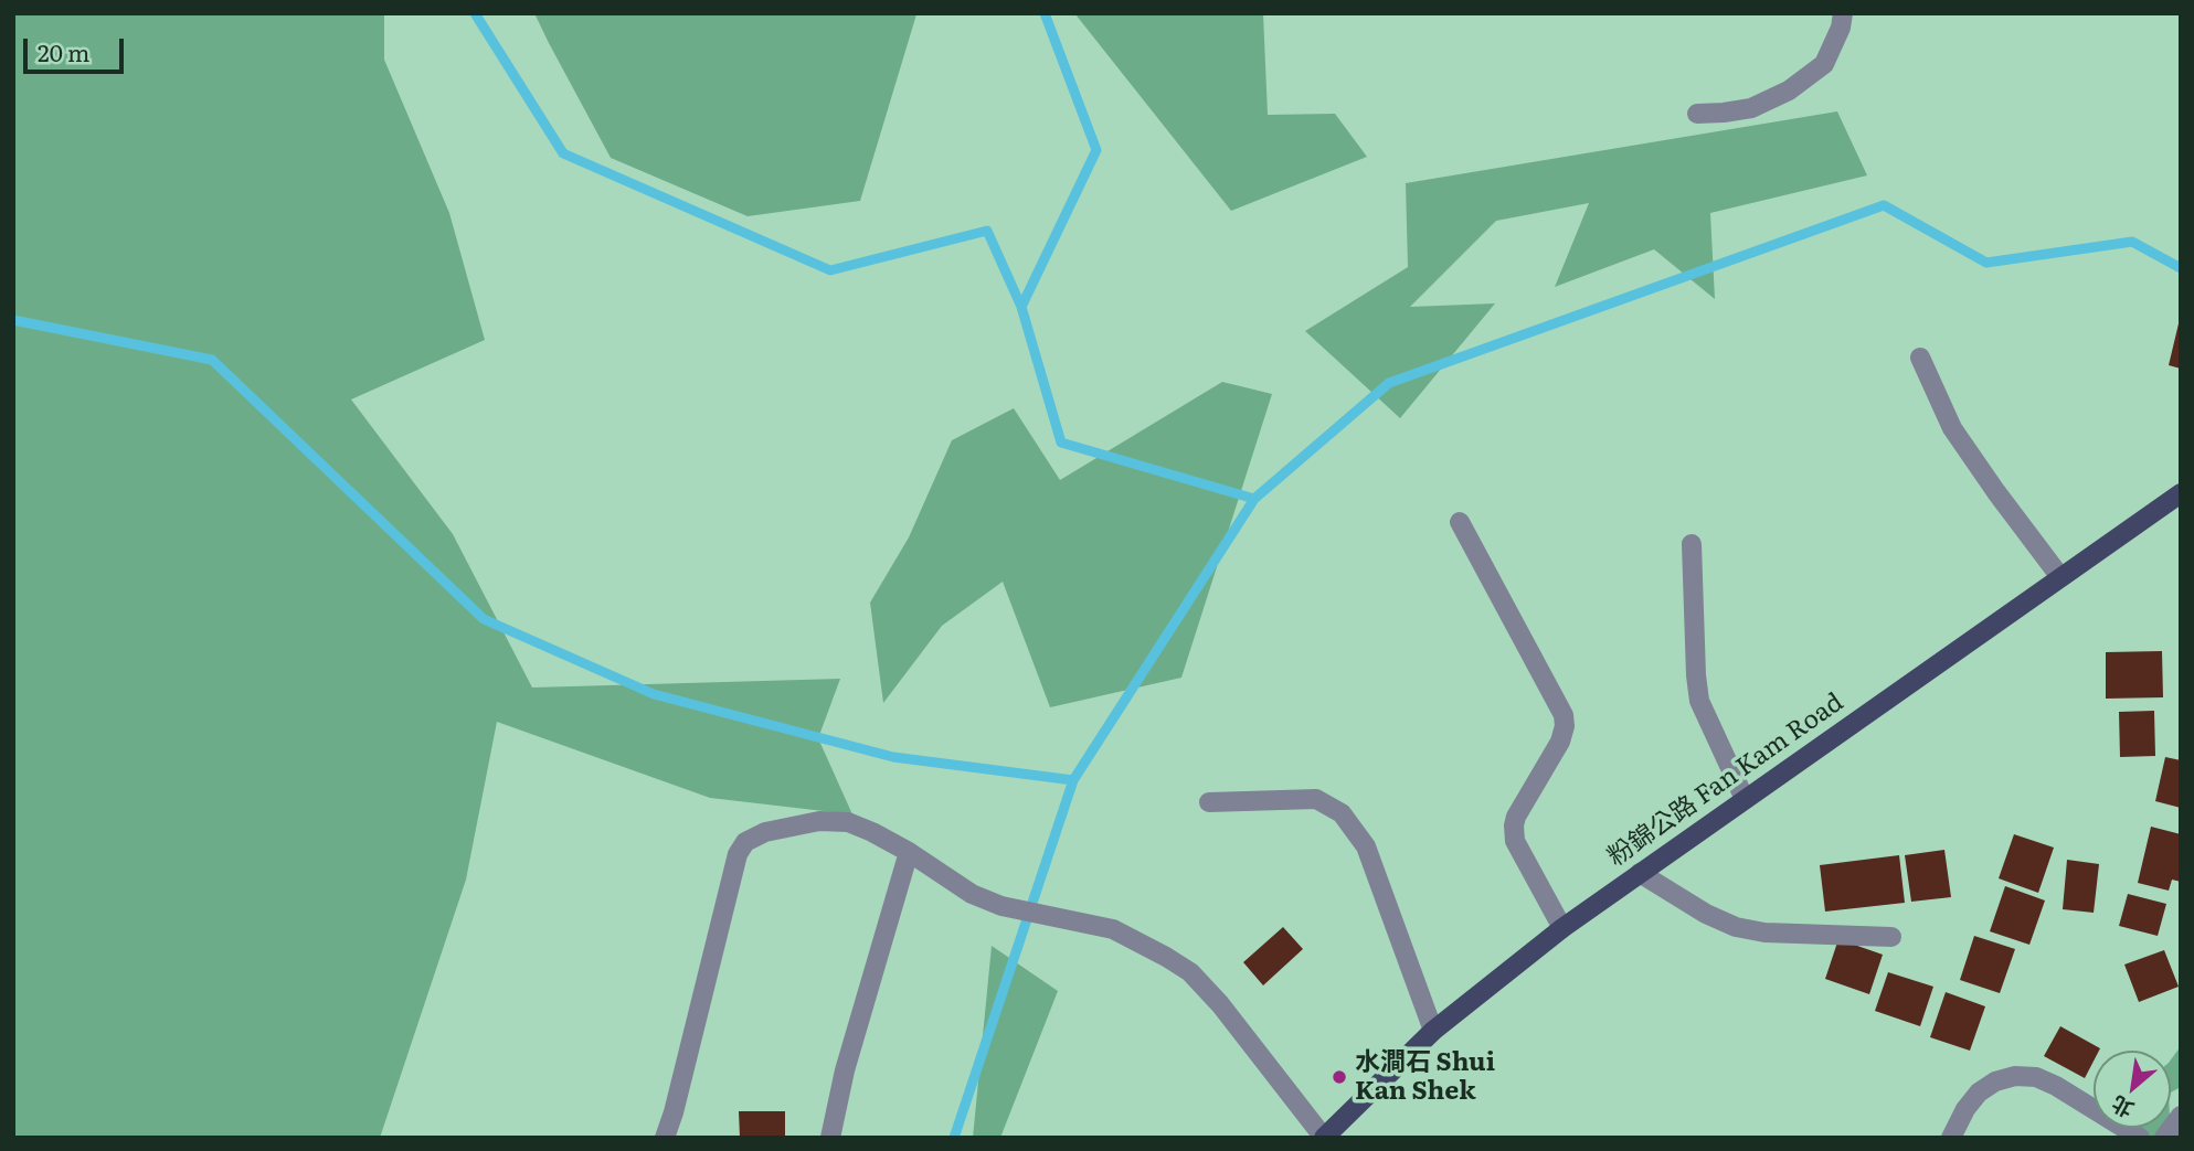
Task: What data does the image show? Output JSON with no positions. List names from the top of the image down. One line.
{"streets":{"main road":["粉錦公路 Fan Kam Road"]},"places":["水澗石 Shui Kan Shek"],"scale_bar":"20 m","north":"bottom left"}
